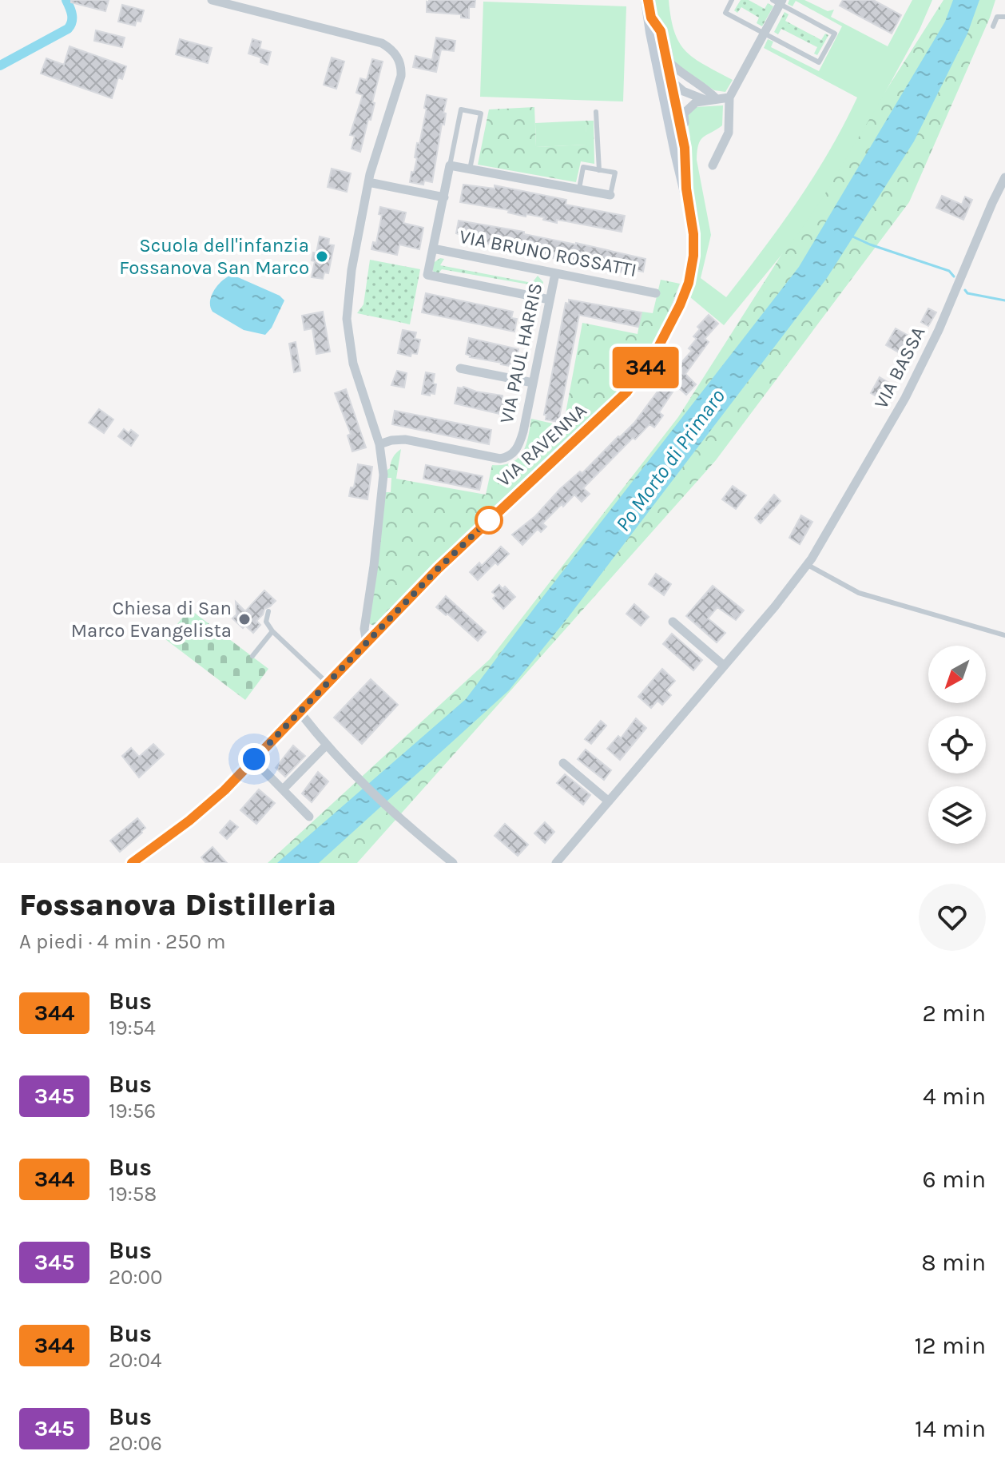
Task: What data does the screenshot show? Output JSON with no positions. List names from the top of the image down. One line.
{"streets":{"main road":["VIA RAVENNA"],"street":["VIA BRUNO ROSSATTI","VIA PAUL HARRIS","VIA BASSA"]},"crossings":[["VIA BRUNO ROSSATTI","VIA PAUL HARRIS"]],"water":["Po Morto di Primaro"],"places":["Scuola dell'infanzia Fossanova San Marco","Chiesa di San Marco Evangelista"],"lines":["bus line 344"],"north":"bottom left","page":{"on_map":"344","heading":["Fossanova Distilleria","A piedi · 4 min · 250 m"],"list":[{"mark":"344","name":"Bus","note":"19:54","value":"2 min"},{"mark":"345","name":"Bus","note":"19:56","value":"4 min"},{"mark":"344","name":"Bus","note":"19:58","value":"6 min"},{"mark":"345","name":"Bus","note":"20:00","value":"8 min"},{"mark":"344","name":"Bus","note":"20:04","value":"12 min"},{"mark":"345","name":"Bus","note":"20:06","value":"14 min"}]}}
